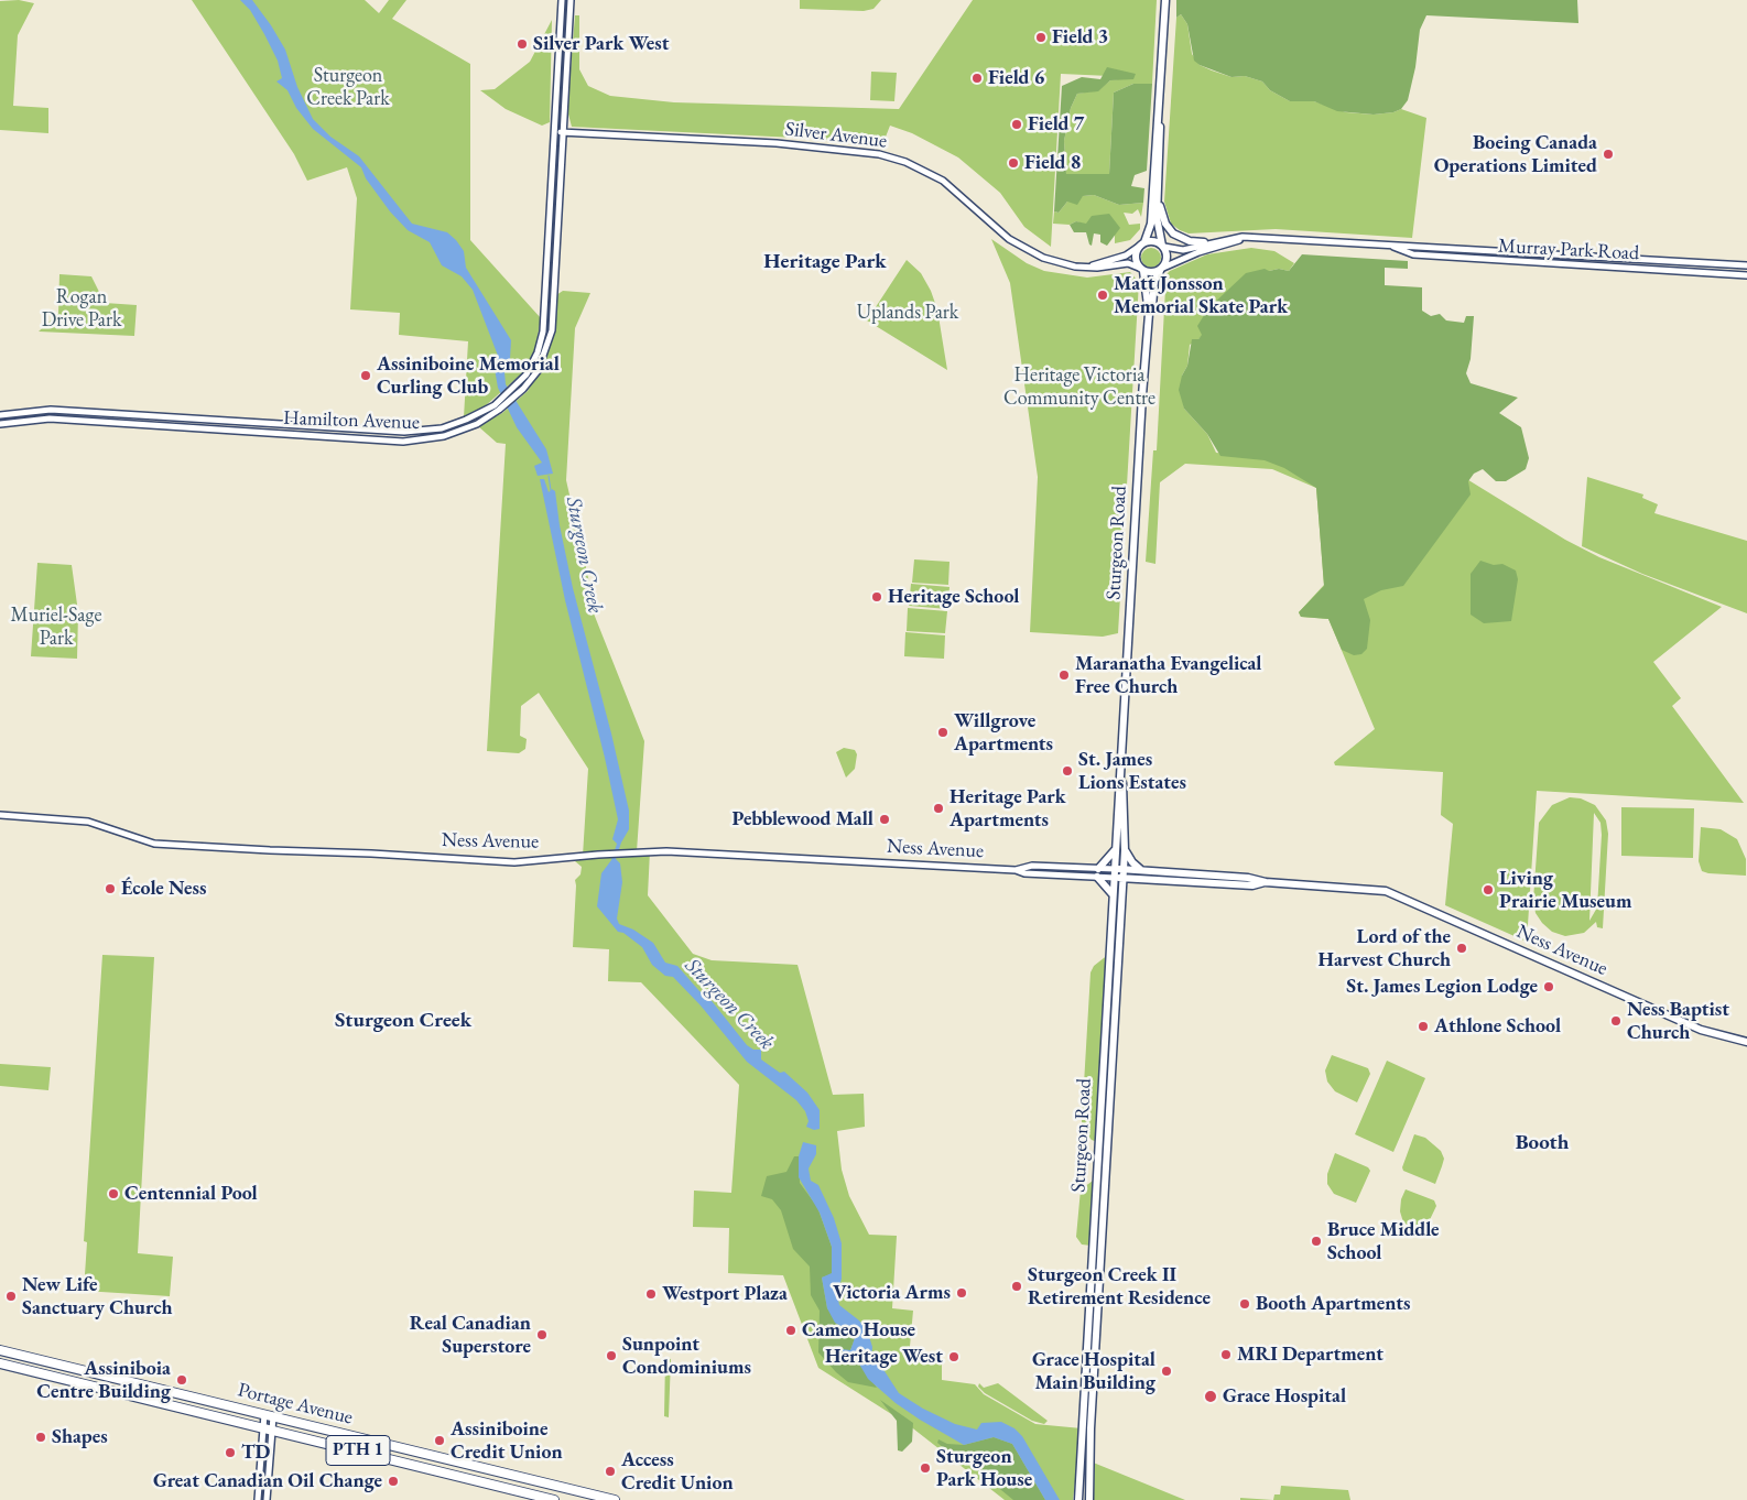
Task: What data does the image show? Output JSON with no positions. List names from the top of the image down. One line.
{"streets":{"highway":["Portage Avenue","PTH 1"],"main road":["Sturgeon Road","Ness Avenue"],"street":["Silver Avenue","Murray Park Road","Hamilton Avenue"]},"crossings":[["Silver Avenue","Murray Park Road"],["Silver Avenue","Hamilton Avenue"],["Silver Avenue","Sturgeon Road"],["Murray Park Road","Sturgeon Road"],["Sturgeon Road","Ness Avenue"]],"districts":["Heritage Park","Sturgeon Creek","Booth"],"water":["Sturgeon Creek"],"parks":["Sturgeon Creek Park","Rogan Drive Park","Uplands Park","Heritage Victoria Community Centre","Muriel-Sage Park"],"places":["Field 3","Silver Park West","Field 6","Field 7","Boeing Canada Operations Limited","Field 8","Matt Jonsson Memorial Skate Park","Assiniboine Memorial Curling Club","Heritage School","Maranatha Evangelical Free Church","Willgrove Apartments","St. James Lions Estates","Heritage Park Apartments","Pebblewood Mall","École Ness","Living Prairie Museum","Lord of the Harvest Church","St. James Legion Lodge","Ness Baptist Church","Athlone School","Centennial Pool","Bruce Middle School","Sturgeon Creek II Retirement Residence","Victoria Arms","Westport Plaza","New Life Sanctuary Church","Booth Apartments","Cameo House","Real Canadian Superstore","MRI Department","Sunpoint Condominiums","Heritage West","Grace Hospital Main Building","Assiniboia Centre Building","Grace Hospital","Shapes","Assiniboine Credit Union","TD","Sturgeon Park House","Access Credit Union","Great Canadian Oil Change"]}
